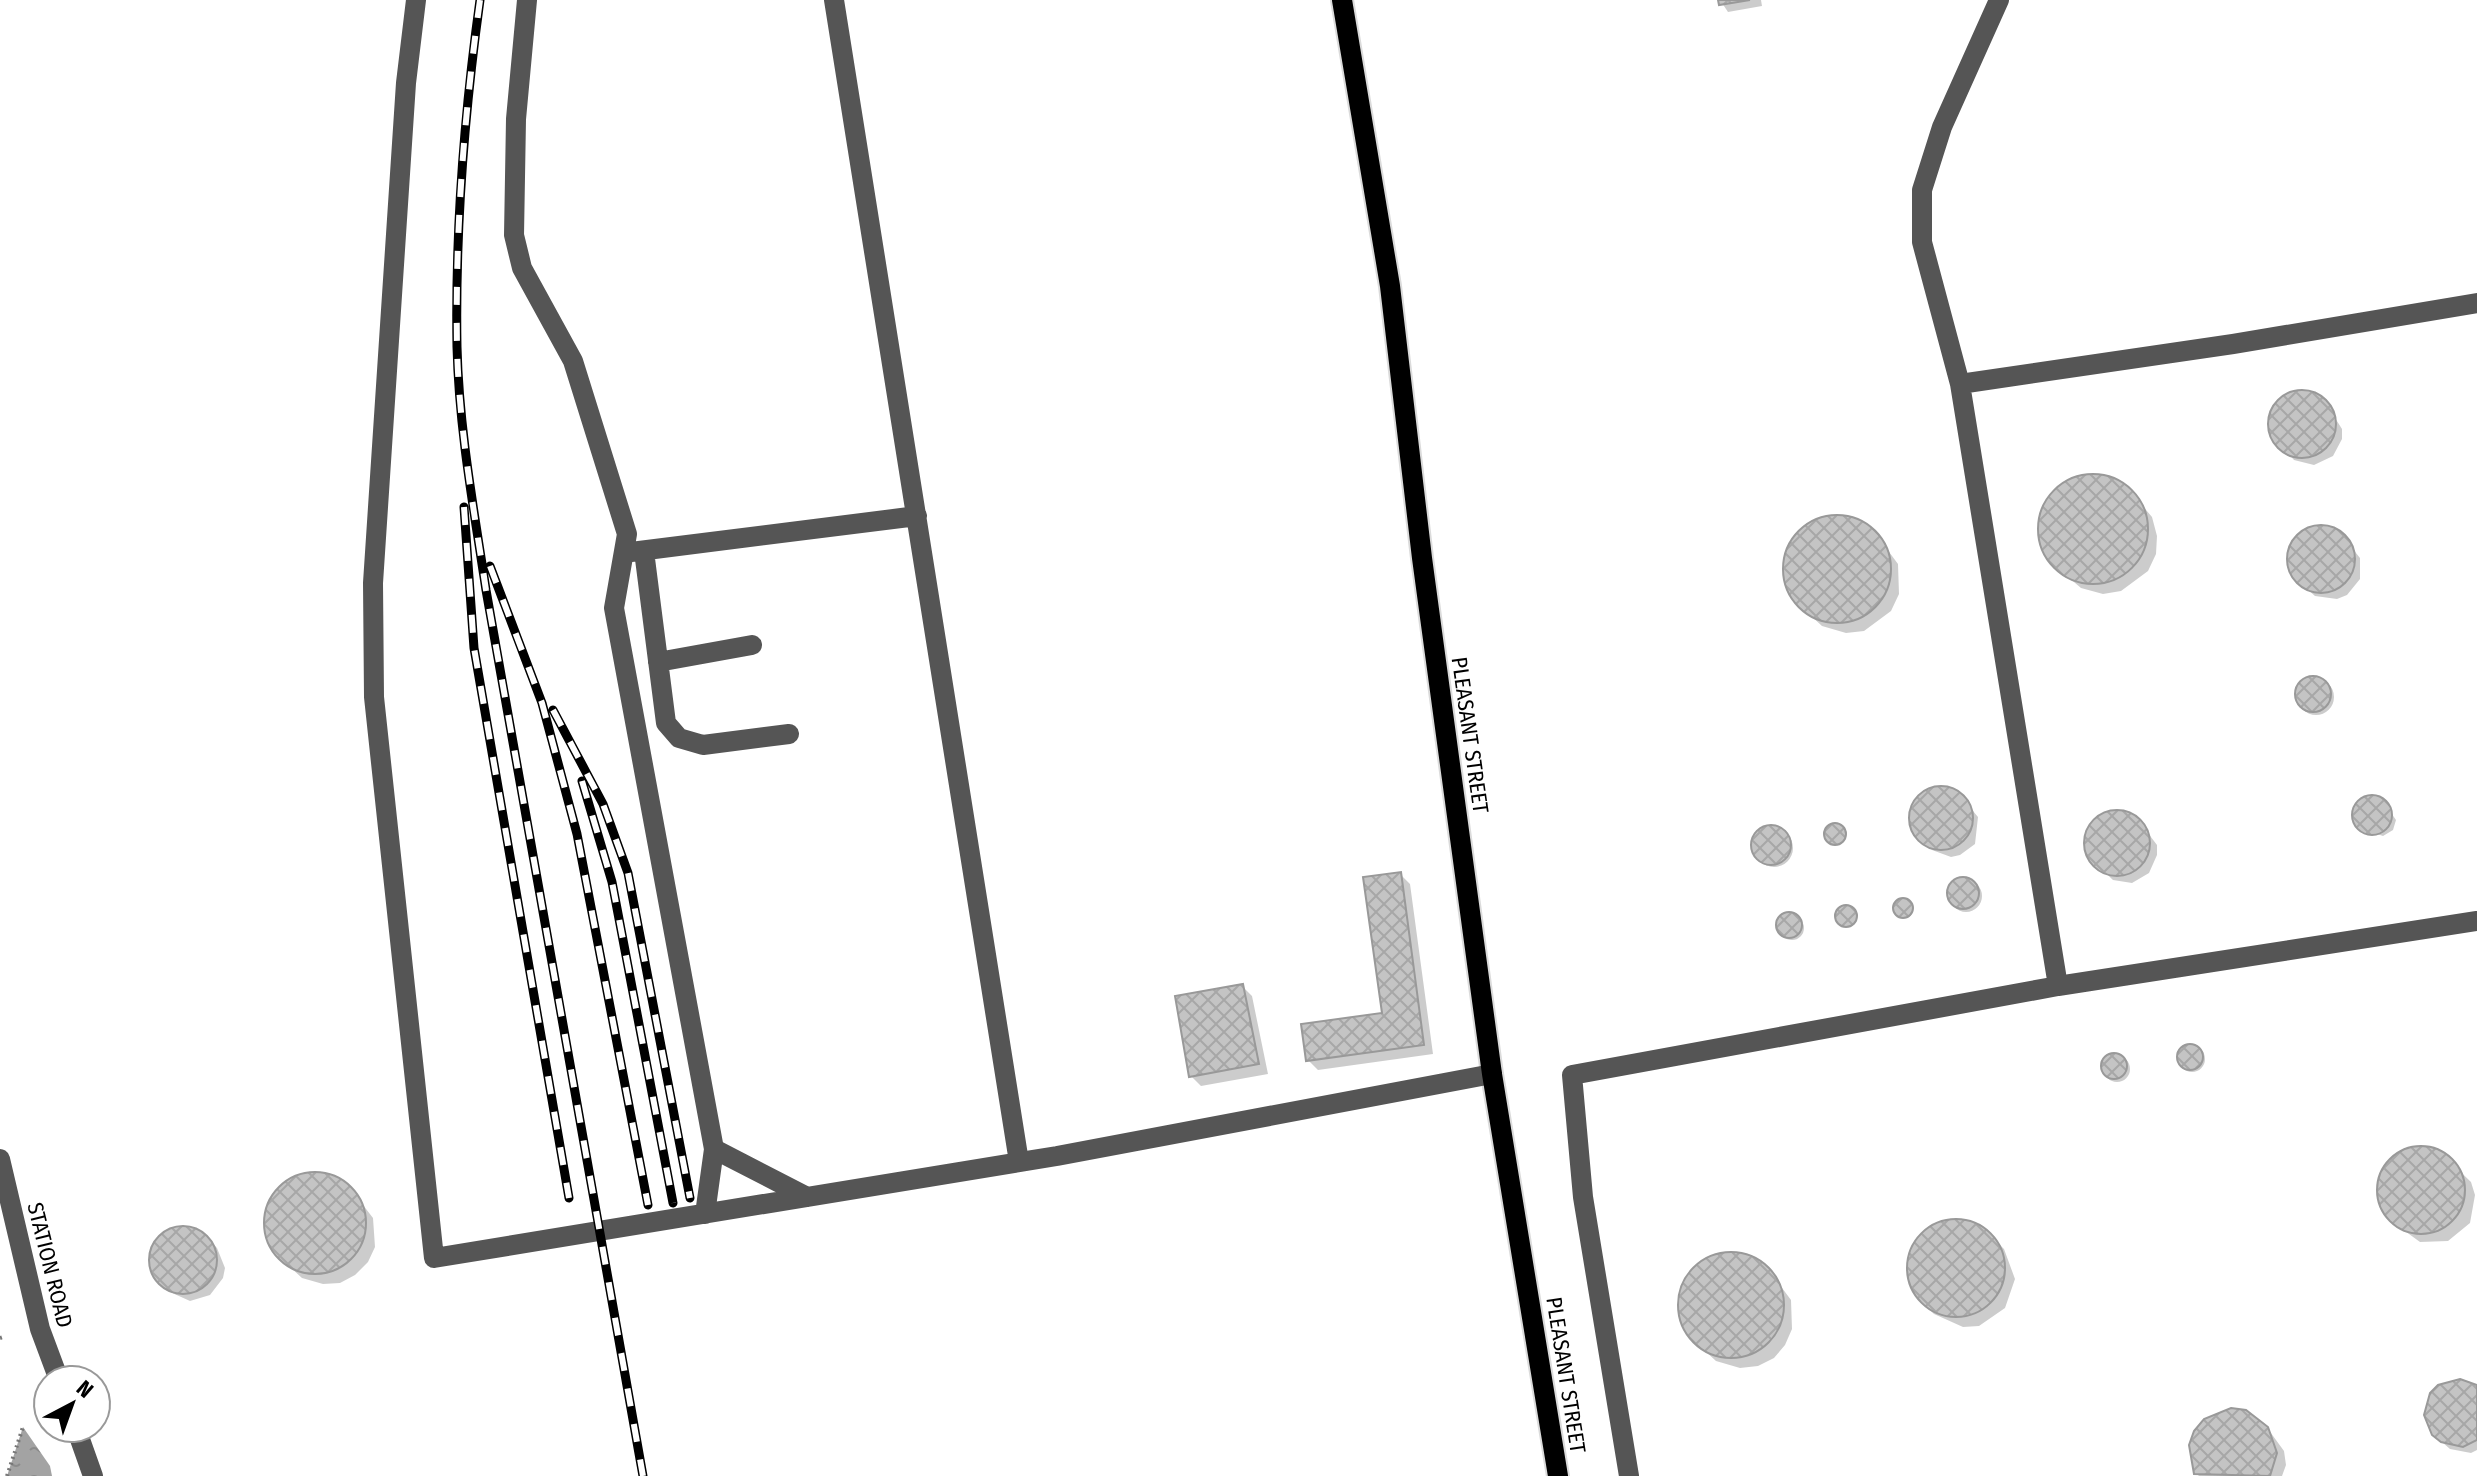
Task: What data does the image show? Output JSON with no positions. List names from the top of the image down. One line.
{"streets":{"main road":["PLEASANT STREET"],"lane":["STATION ROAD"]},"north":"top right"}
